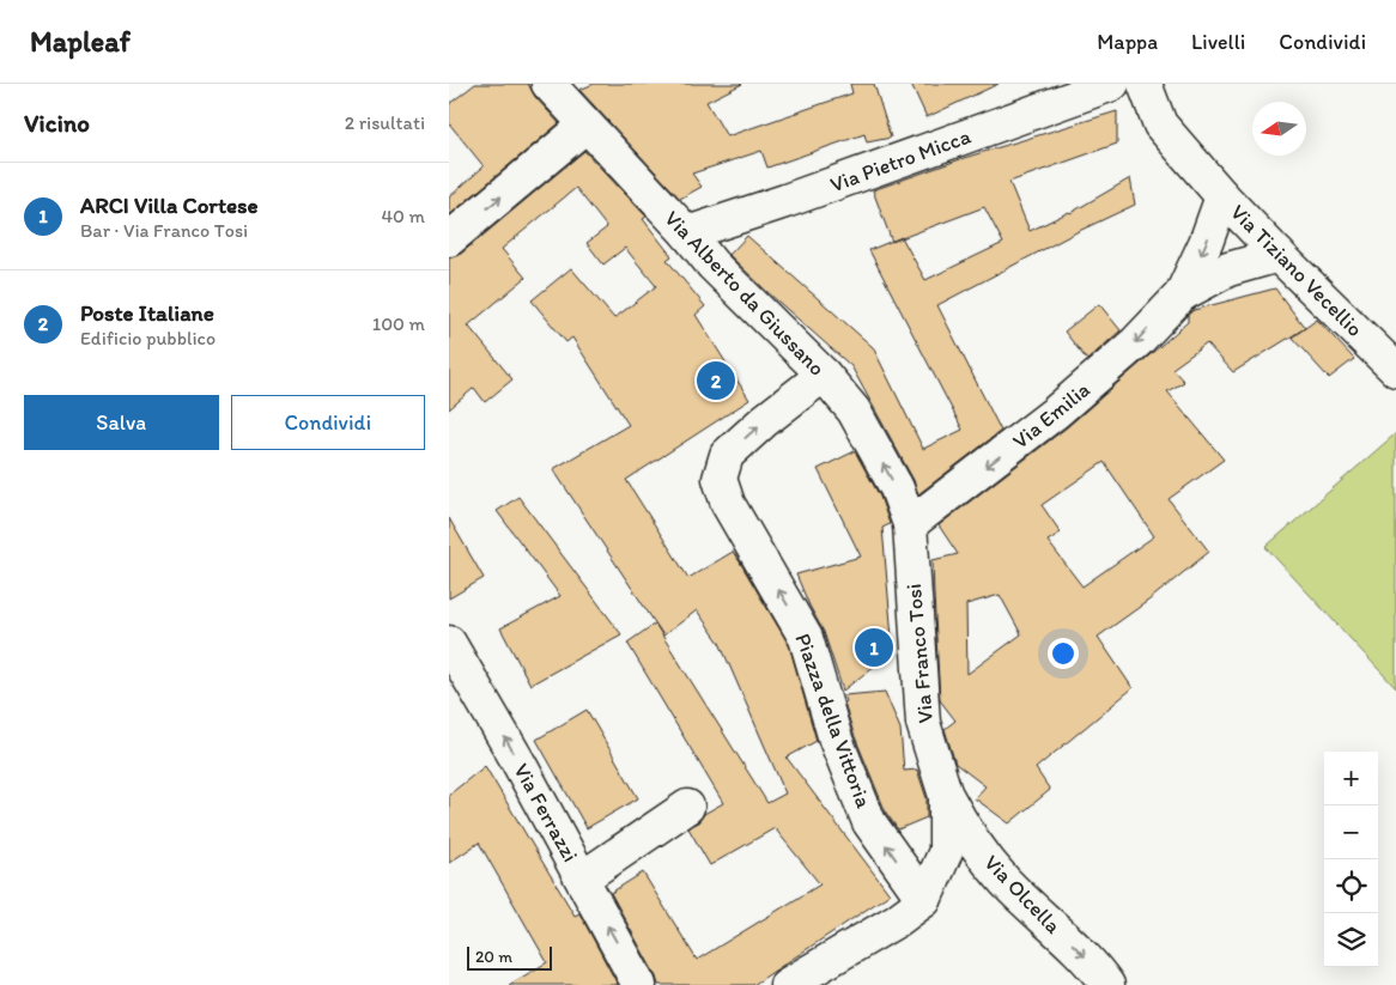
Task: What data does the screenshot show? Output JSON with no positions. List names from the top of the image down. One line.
{"streets":{"street":["Via Pietro Micca","Via Tiziano Vecellio","Via Alberto da Giussano","Via Emilia","Via Franco Tosi","Piazza della Vittoria","Via Ferrazzi","Via Olcella"]},"crossings":[["Via Pietro Micca","Via Alberto da Giussano"],["Via Alberto da Giussano","Via Emilia"],["Via Alberto da Giussano","Via Franco Tosi"],["Via Alberto da Giussano","Piazza della Vittoria"],["Via Emilia","Via Franco Tosi"],["Via Franco Tosi","Piazza della Vittoria"],["Via Franco Tosi","Via Olcella"]],"one_way":["Via Emilia","Piazza della Vittoria","Via Ferrazzi","Via Olcella"],"scale_bar":"20 m","north":"left","page":{"header":"Mapleaf","nav":["Mappa","Livelli","Condividi"],"heading":["Vicino","2 risultati"],"list":[{"mark":"1","name":"ARCI Villa Cortese","note":"Bar · Via Franco Tosi","value":"40 m"},{"mark":"2","name":"Poste Italiane","note":"Edificio pubblico","value":"100 m"}],"pins":["2","1"],"buttons":["Salva","Condividi"],"map_buttons":["+","−"],"scale":"20 m"}}
